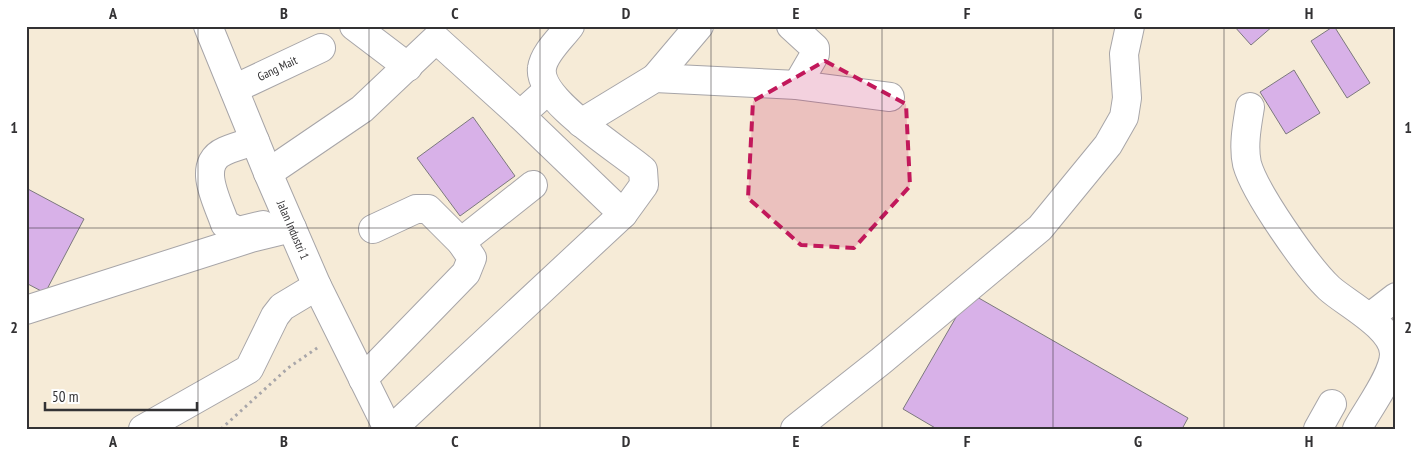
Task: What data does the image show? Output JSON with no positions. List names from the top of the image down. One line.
{"streets":{"street":["Gang Mait","Jalan Industri 1"]},"crossings":[["Gang Mait","Jalan Industri 1"]],"scale_bar":"50 m","grid":{"columns":["A","B","C","D","E","F","G","H"],"rows":["1","2"]}}
